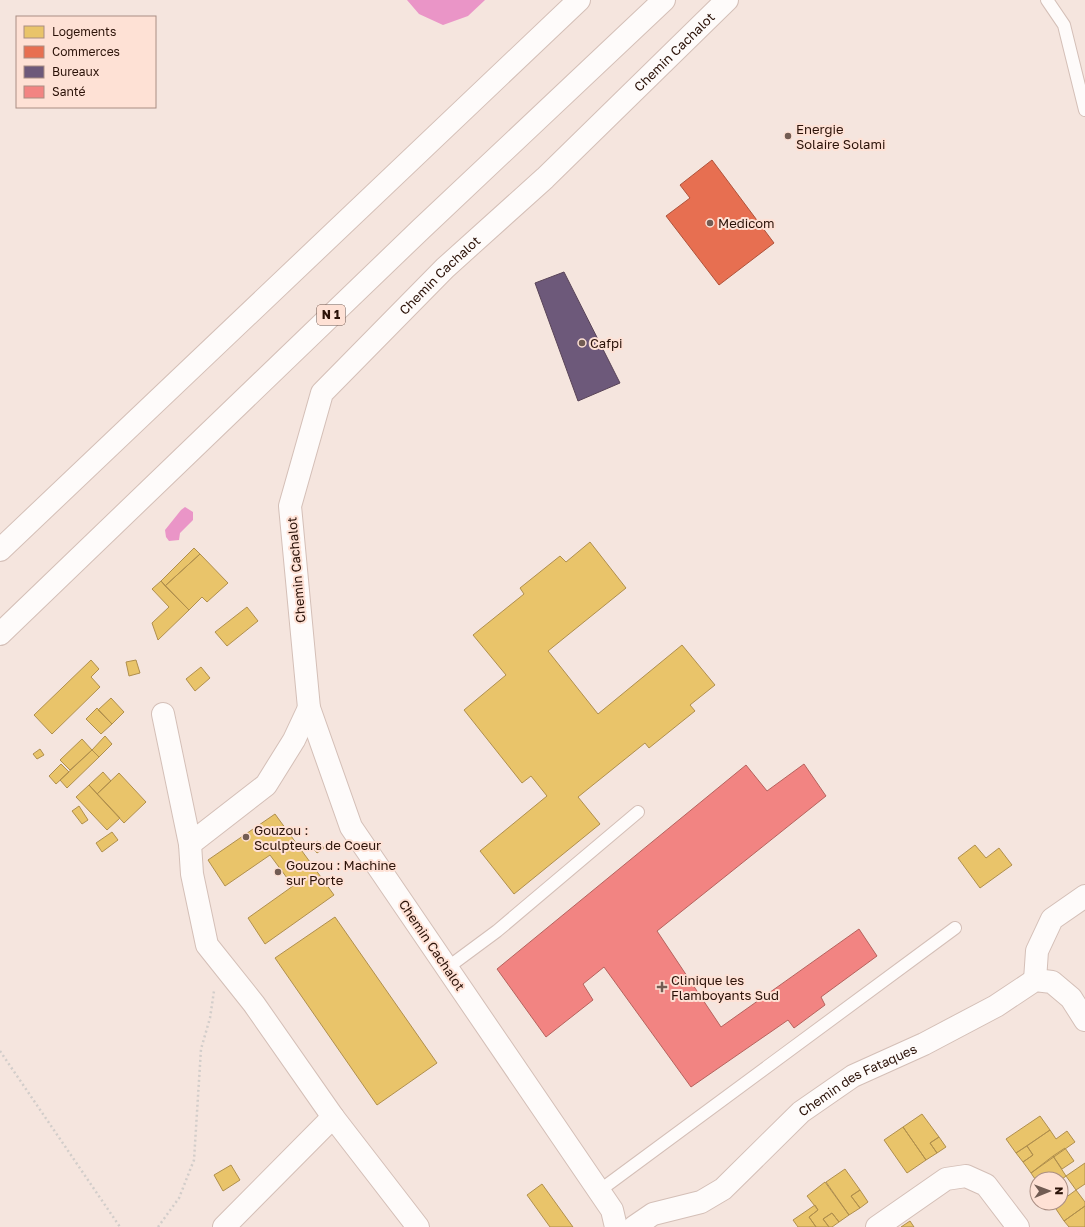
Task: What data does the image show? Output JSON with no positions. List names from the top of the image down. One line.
{"streets":{"main road":["Chemin Cachalot","N 1","Chemin des Fataques"]},"places":{"other":["Energie Solaire Solami","Medicom","Cafpi","Gouzou : Sculpteurs de Coeur","Gouzou : Machine sur Porte"],"health":["Clinique les Flamboyants Sud"]},"legend":["Logements","Commerces","Bureaux","Santé"],"north":"right"}
